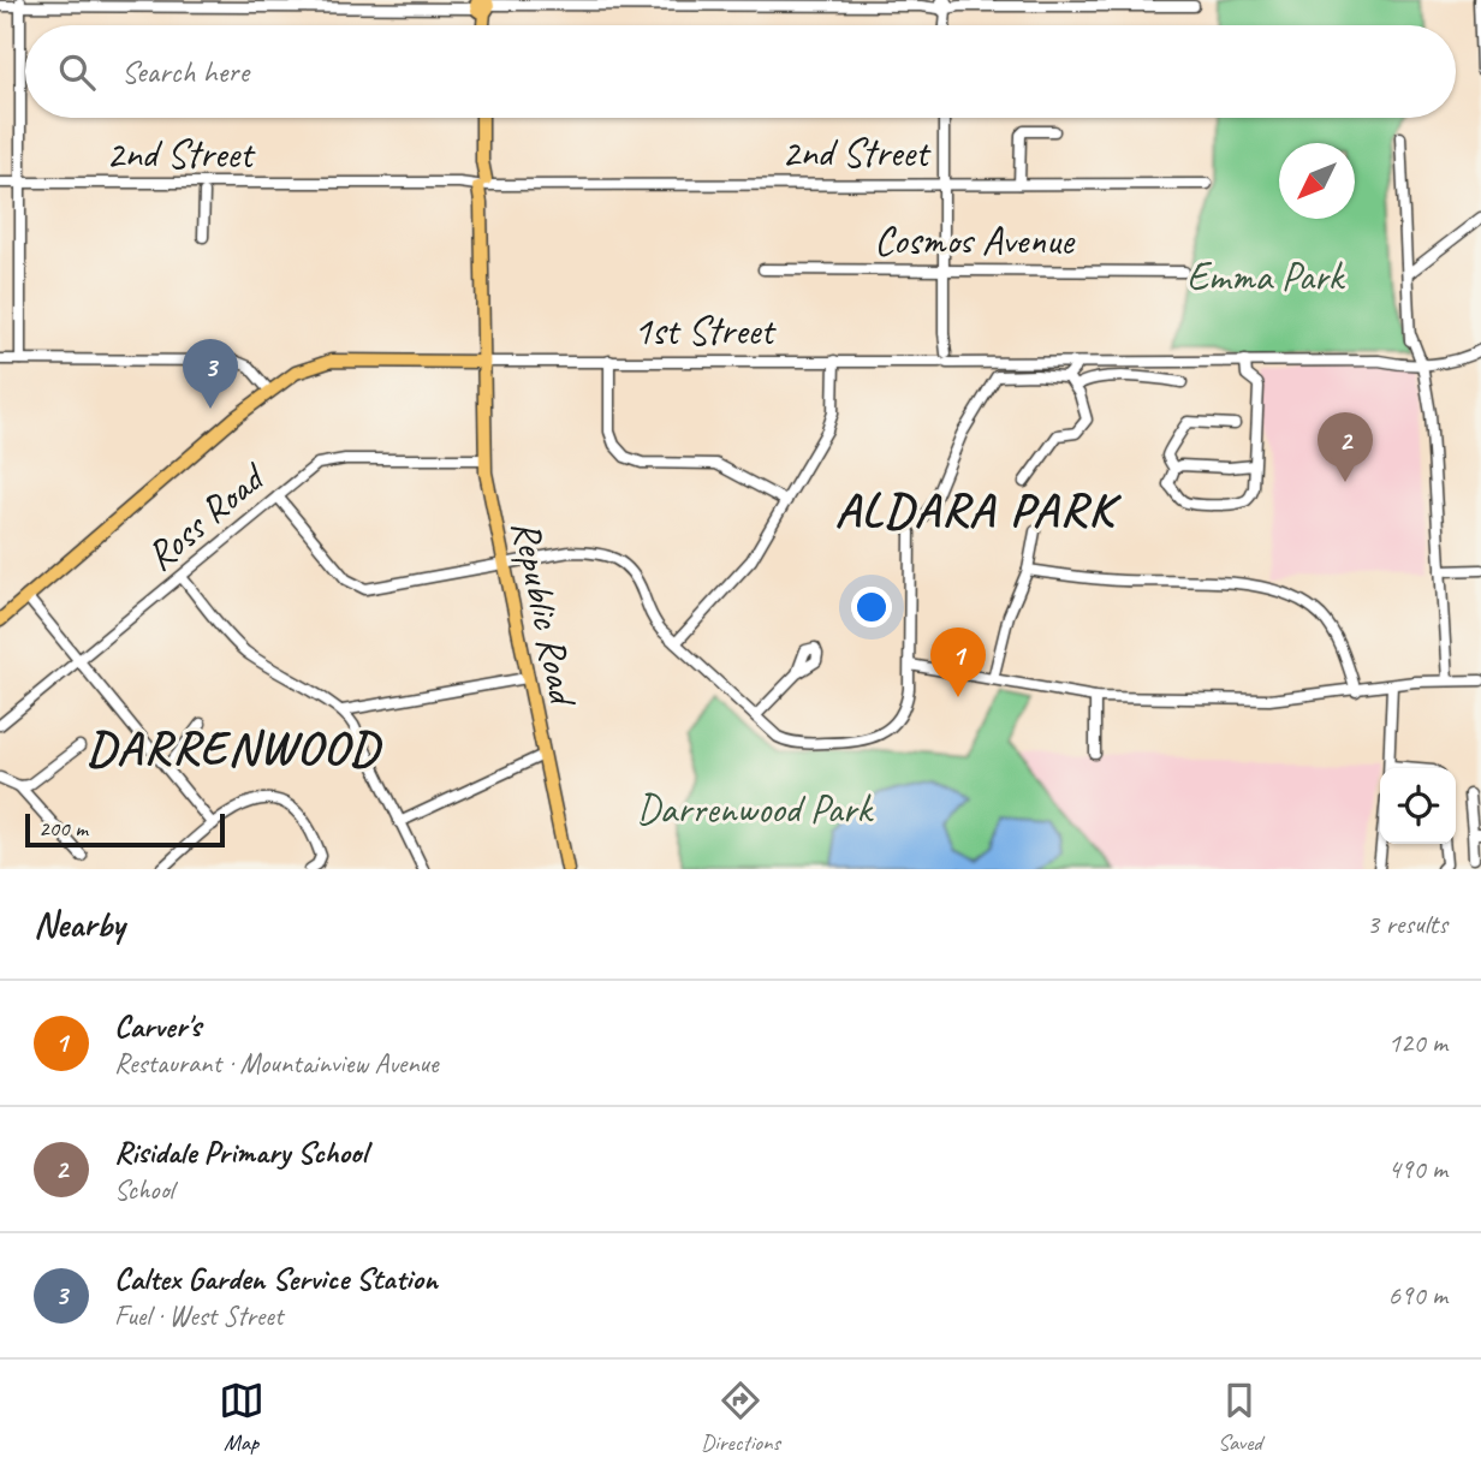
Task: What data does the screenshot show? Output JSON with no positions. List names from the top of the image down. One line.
{"streets":{"main road":["Republic Road"],"street":["2nd Street","Cosmos Avenue","1st Street","Ross Road"]},"crossings":[["2nd Street","Republic Road"],["1st Street","Republic Road"],["Ross Road","Republic Road"]],"districts":["ALDARA PARK","DARRENWOOD"],"parks":["Emma Park","Darrenwood Park"],"scale_bar":"200 m","north":"bottom left","page":{"search":"Search here","pins":["3","2","1"],"scale":"200 m","heading":["Nearby","3 results"],"list":[{"mark":"1","name":"Carver's","note":"Restaurant · Mountainview Avenue","value":"120 m"},{"mark":"2","name":"Risidale Primary School","note":"School","value":"490 m"},{"mark":"3","name":"Caltex Garden Service Station","note":"Fuel · West Street","value":"690 m"}],"nav":["Map","Directions","Saved"]}}
